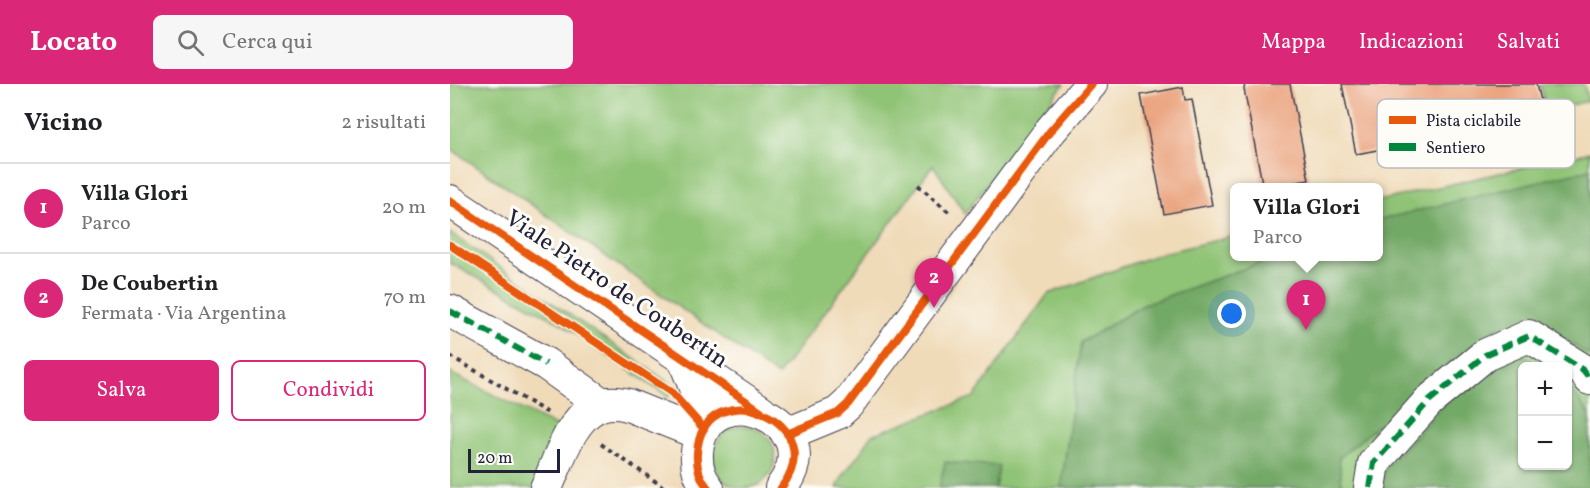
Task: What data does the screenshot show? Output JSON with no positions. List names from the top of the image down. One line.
{"streets":{"street":["Viale Pietro de Coubertin"]},"legend":["Pista ciclabile","Sentiero"],"scale_bar":"20 m","page":{"header":"Locato","search":"Cerca qui","nav":["Mappa","Indicazioni","Salvati"],"heading":["Vicino","2 risultati"],"list":[{"mark":"1","name":"Villa Glori","note":"Parco","value":"20 m"},{"mark":"2","name":"De Coubertin","note":"Fermata · Via Argentina","value":"70 m"}],"popup":["Villa Glori","Parco"],"pins":["2","1"],"buttons":["Salva","Condividi"],"map_buttons":["+","−"],"scale":"20 m"}}
